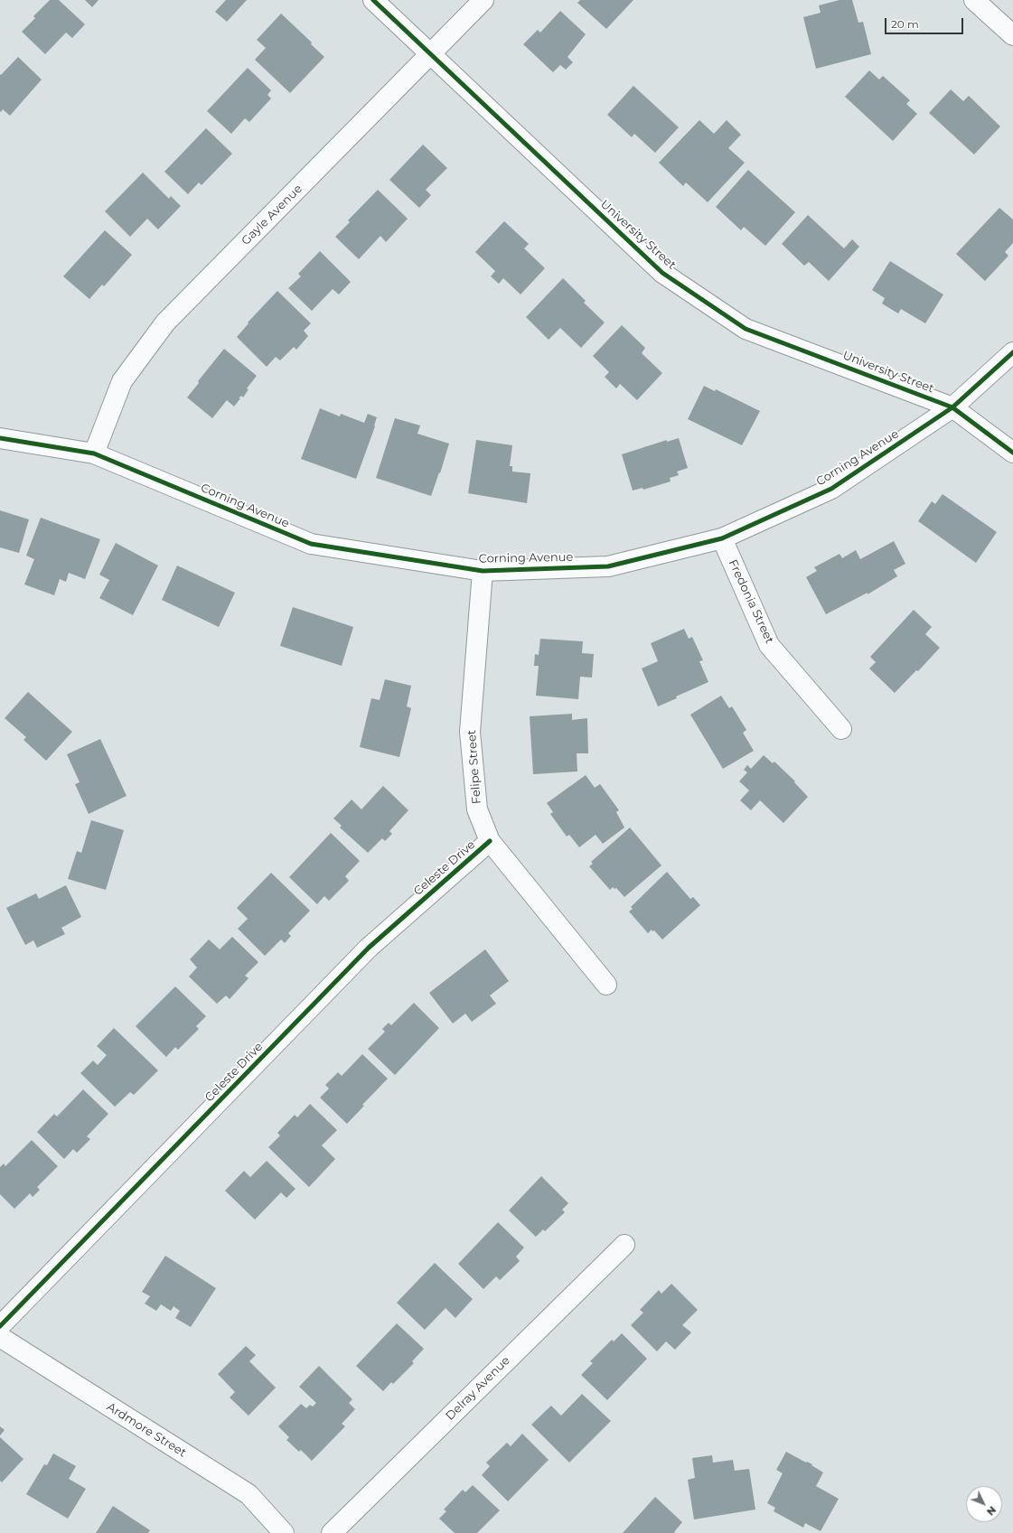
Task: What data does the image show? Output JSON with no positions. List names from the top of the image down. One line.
{"streets":{"street":["Gayle Avenue","University Street","Corning Avenue","Fredonia Street","Felipe Street","Celeste Drive","Delray Avenue","Ardmore Street"]},"crossings":[["Gayle Avenue","University Street"],["Gayle Avenue","Corning Avenue"],["University Street","Corning Avenue"],["Corning Avenue","Fredonia Street"],["Corning Avenue","Felipe Street"],["Felipe Street","Celeste Drive"]],"scale_bar":"20 m","north":"bottom right"}
